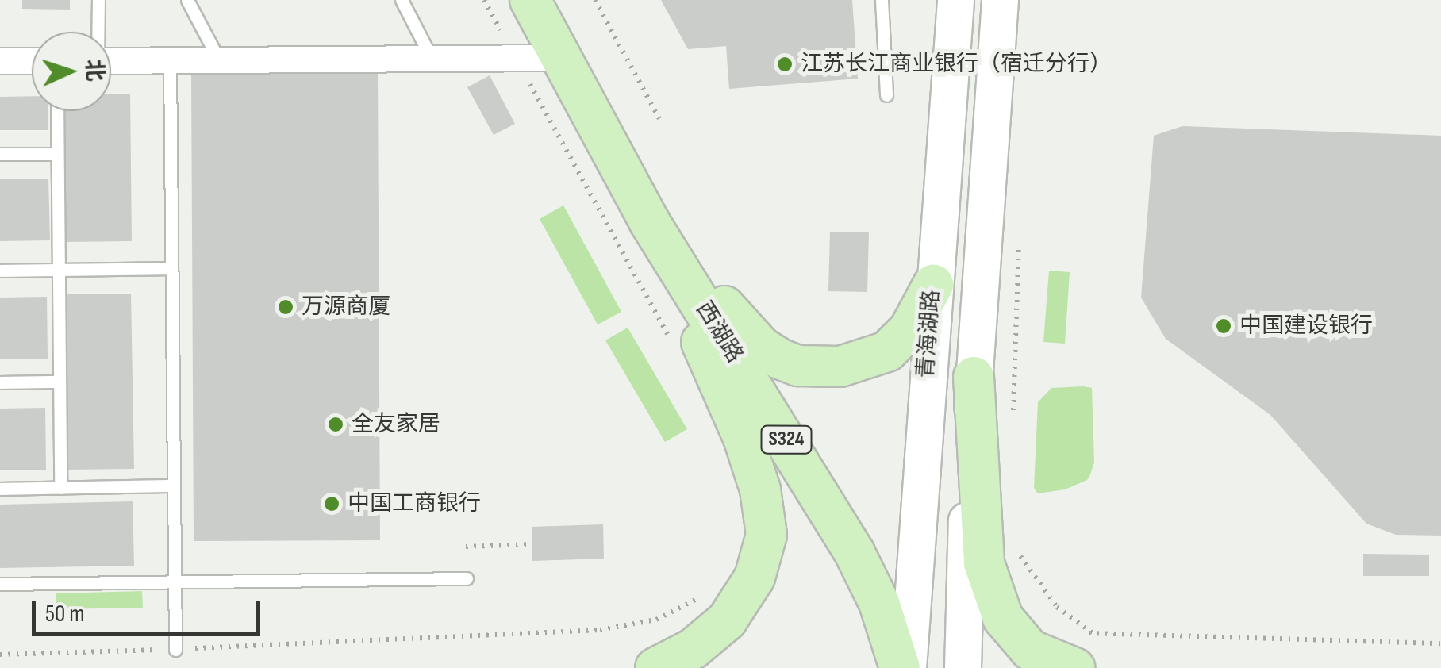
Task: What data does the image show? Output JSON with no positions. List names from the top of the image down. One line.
{"streets":{"main road":["西湖路","青海湖路","S324"]},"places":["江苏长江商业银行（宿迁分行）","万源商厦","中国建设银行","全友家居","中国工商银行"],"scale_bar":"50 m","north":"right"}
